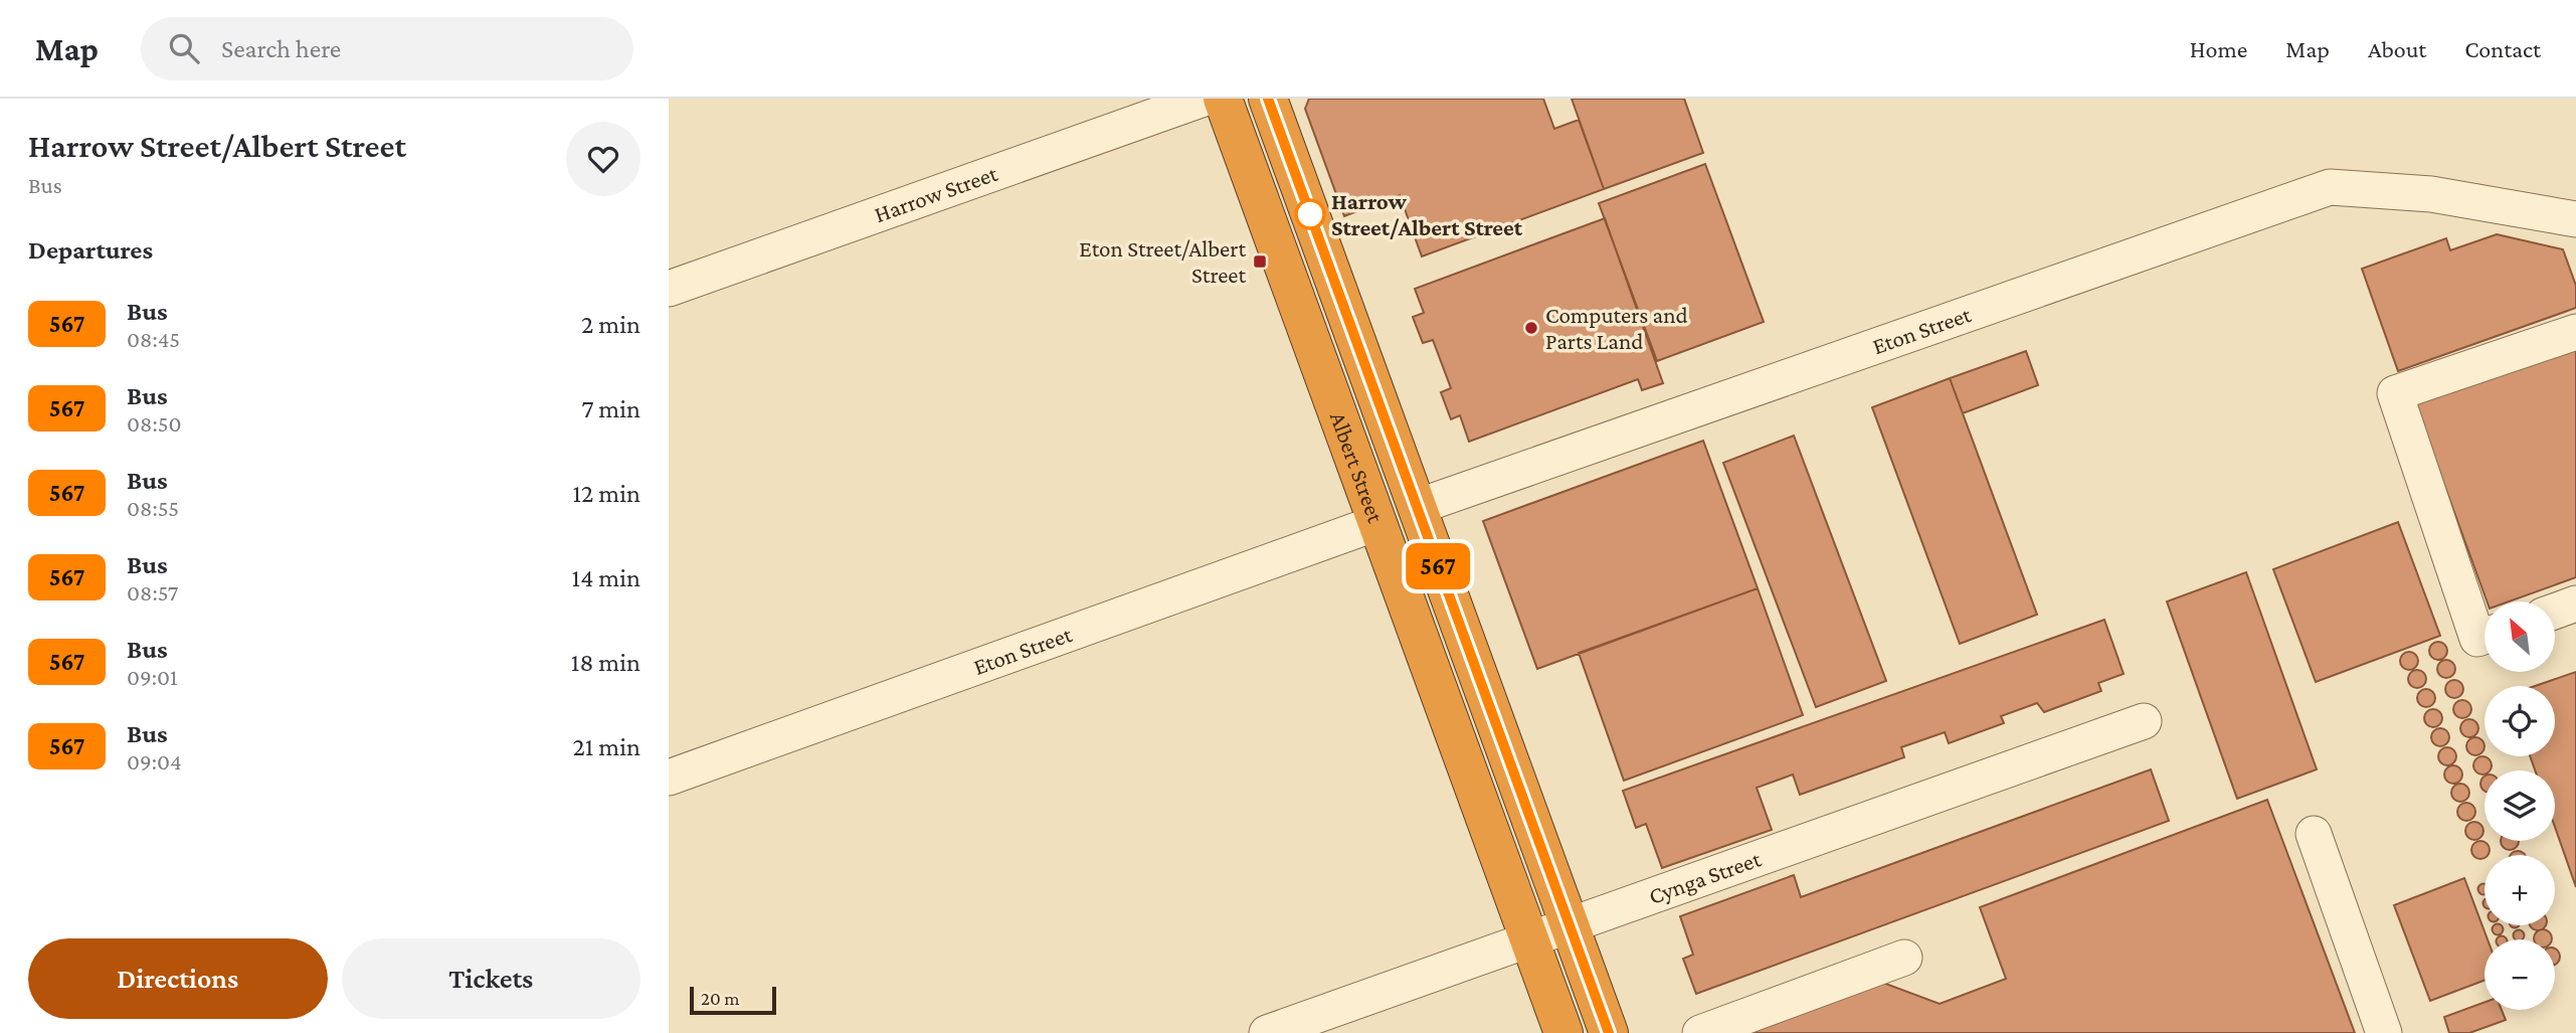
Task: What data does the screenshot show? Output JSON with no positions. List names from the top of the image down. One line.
{"streets":{"highway":["Albert Street"],"street":["Harrow Street","Eton Street","Cynga Street"]},"crossings":[["Eton Street","Albert Street"],["Albert Street","Cynga Street"]],"places":{"other":["Harrow Street/Albert Street","Computers and Parts Land"],"transit":["Eton Street/Albert Street"]},"lines":["bus line 567"],"scale_bar":"20 m","north":"top left","page":{"header":"Map","search":"Search here","nav":["Home","Map","About","Contact"],"heading":[["Harrow Street/Albert Street","Bus"],"Departures"],"on_map":"567","list":[{"mark":"567","name":"Bus","note":"08:45","value":"2 min"},{"mark":"567","name":"Bus","note":"08:50","value":"7 min"},{"mark":"567","name":"Bus","note":"08:55","value":"12 min"},{"mark":"567","name":"Bus","note":"08:57","value":"14 min"},{"mark":"567","name":"Bus","note":"09:01","value":"18 min"},{"mark":"567","name":"Bus","note":"09:04","value":"21 min"}],"map_buttons":["+","−"],"buttons":["Directions","Tickets"],"scale":"20 m"}}
